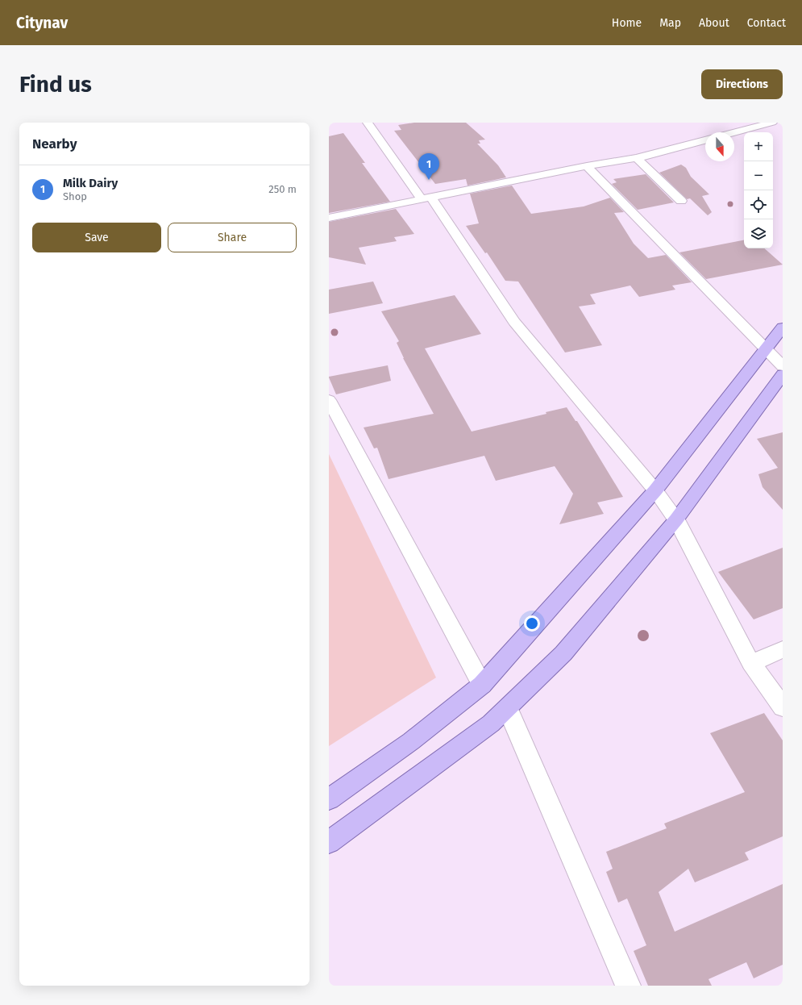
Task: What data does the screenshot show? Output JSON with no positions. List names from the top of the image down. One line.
{"north":"bottom","page":{"header":"Citynav","nav":["Home","Map","About","Contact"],"buttons":["Directions",["Save","Share"]],"title":"Find us","heading":"Nearby","map_buttons":["+","−"],"pins":"1","list":[{"mark":"1","name":"Milk Dairy","note":"Shop","value":"250 m"}]}}
